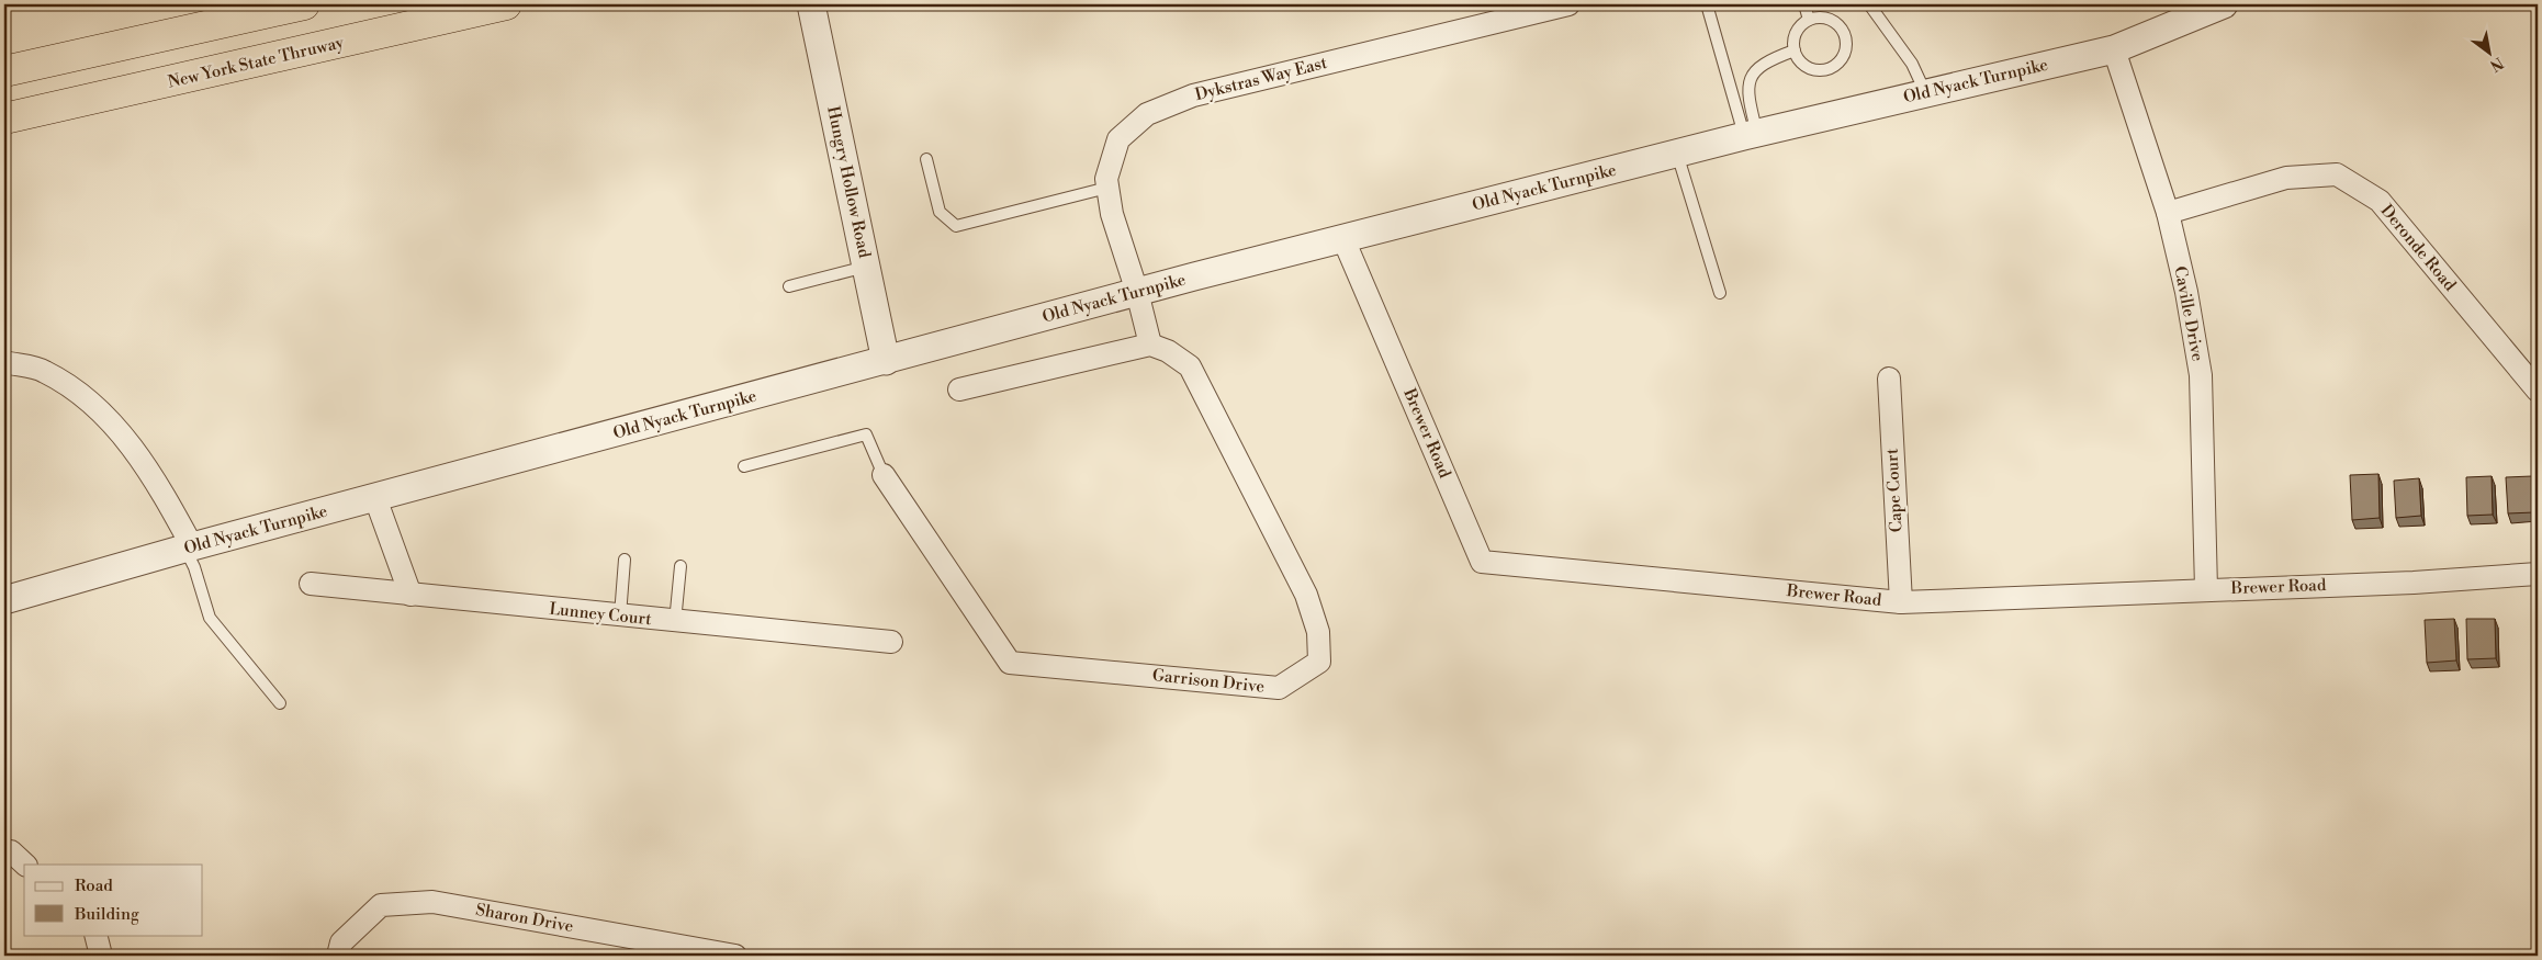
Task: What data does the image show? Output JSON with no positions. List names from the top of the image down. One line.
{"streets":{"highway":["New York State Thruway"],"street":["Dykstras Way East","Old Nyack Turnpike","Hungry Hollow Road","Deronde Road","Caville Drive","Brewer Road","Cape Court","Lunney Court","Garrison Drive","Sharon Drive"]},"crossings":[["Dykstras Way East","Old Nyack Turnpike"],["Old Nyack Turnpike","Hungry Hollow Road"],["Old Nyack Turnpike","Caville Drive"],["Old Nyack Turnpike","Brewer Road"],["Deronde Road","Caville Drive"],["Caville Drive","Brewer Road"],["Brewer Road","Cape Court"]],"legend":["Road","Building"],"north":"bottom right"}
